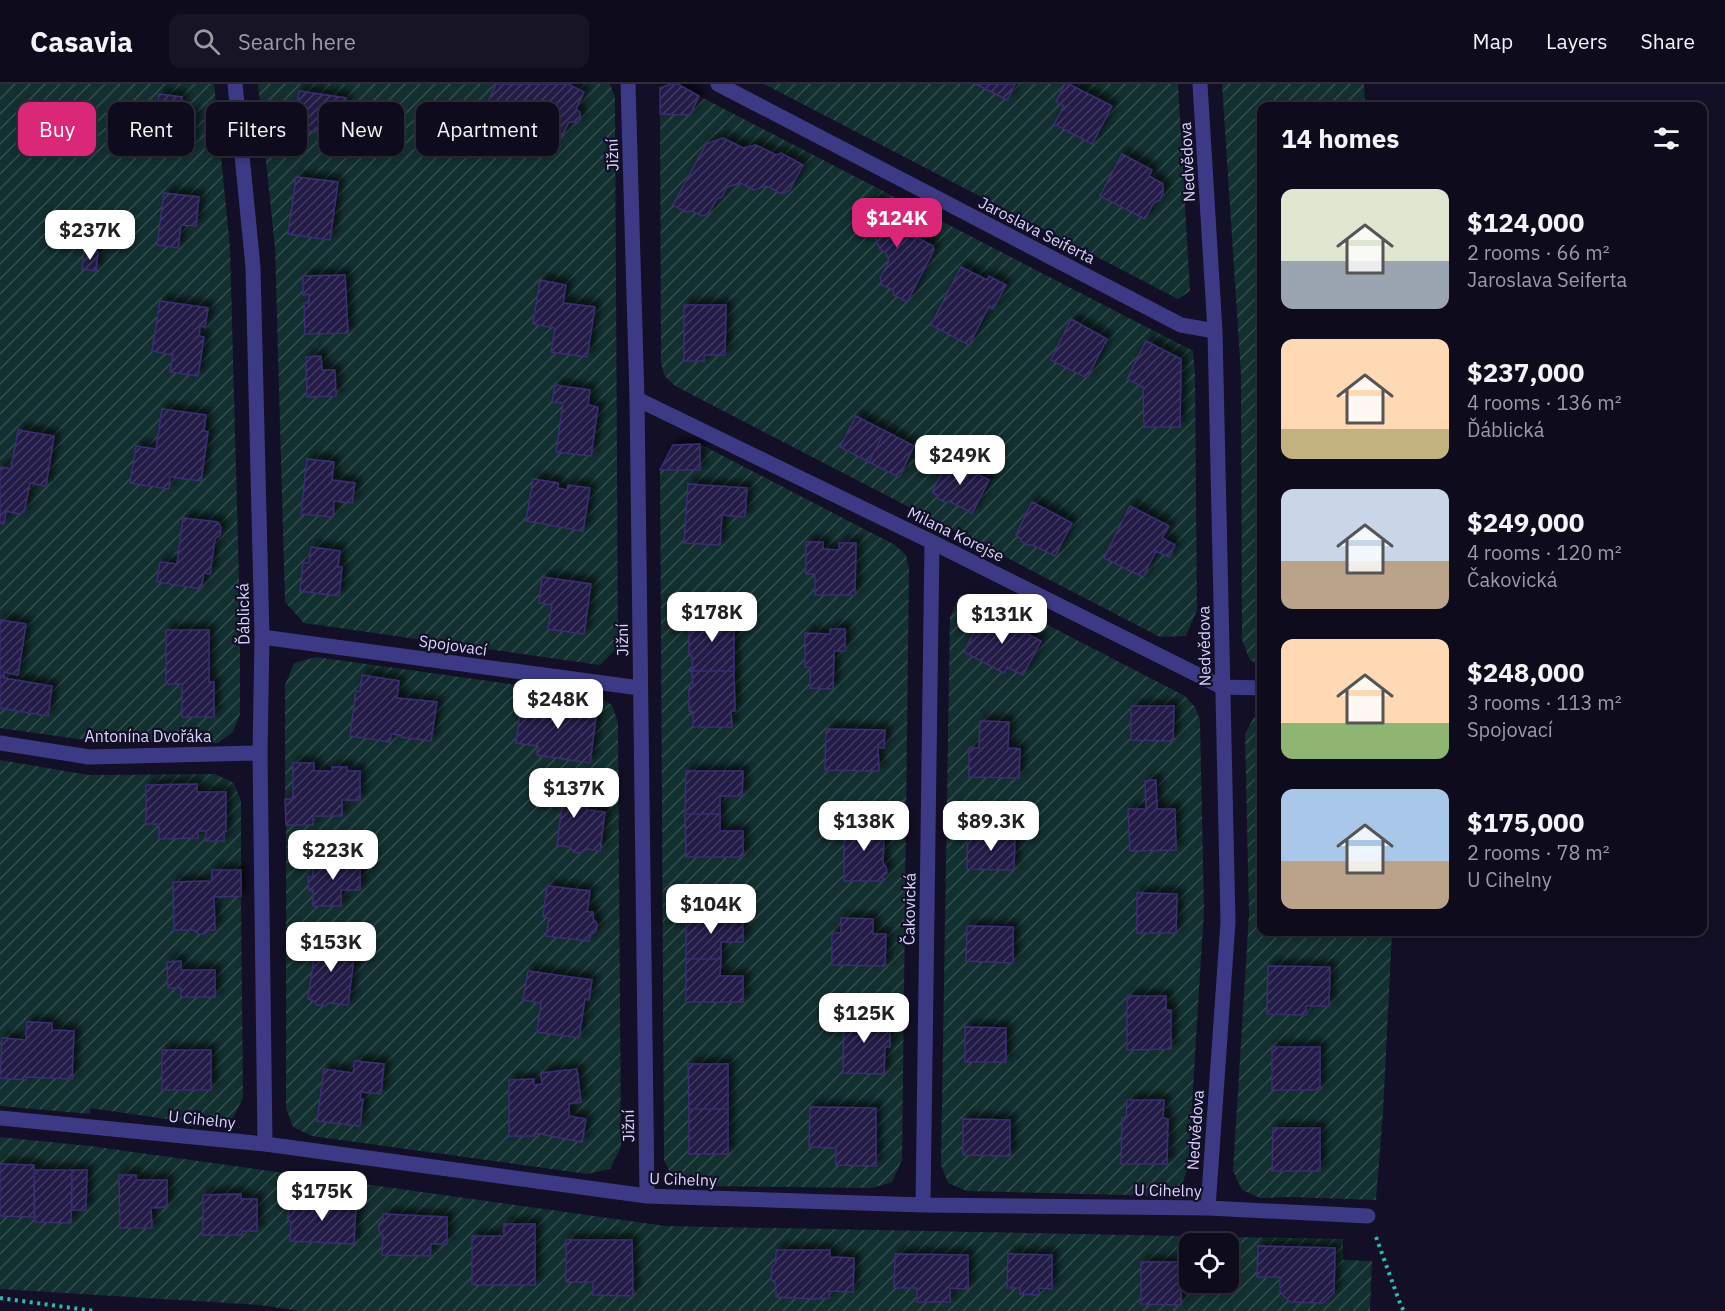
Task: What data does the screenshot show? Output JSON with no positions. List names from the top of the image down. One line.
{"streets":{"street":["Jižní","Nedvědova","Jaroslava Seiferta","Milana Korejse","Ďáblická","Spojovací","Antonína Dvořáka","Čakovická","U Cihelny"]},"crossings":[["Jižní","Milana Korejse"],["Jižní","Spojovací"],["Jižní","U Cihelny"],["Nedvědova","Jaroslava Seiferta"],["Nedvědova","Milana Korejse"],["Nedvědova","U Cihelny"],["Milana Korejse","Čakovická"],["Ďáblická","Spojovací"],["Ďáblická","Antonína Dvořáka"],["Ďáblická","U Cihelny"],["Čakovická","U Cihelny"]],"page":{"header":"Casavia","search":"Search here","nav":["Map","Layers","Share"],"chip":["Buy","Rent","Filters","New","Apartment"],"heading":"14 homes","list":[{"name":"$124,000","note":"2 rooms · 66 m² · Jaroslava Seiferta"},{"name":"$237,000","note":"4 rooms · 136 m² · Ďáblická"},{"name":"$249,000","note":"4 rooms · 120 m² · Čakovická"},{"name":"$248,000","note":"3 rooms · 113 m² · Spojovací"},{"name":"$175,000","note":"2 rooms · 78 m² · U Cihelny"}],"price":["$124K","$237K","$249K","$178K","$131K","$248K","$137K","$138K","$89.3K","$223K","$104K","$153K","$125K","$175K"]}}
